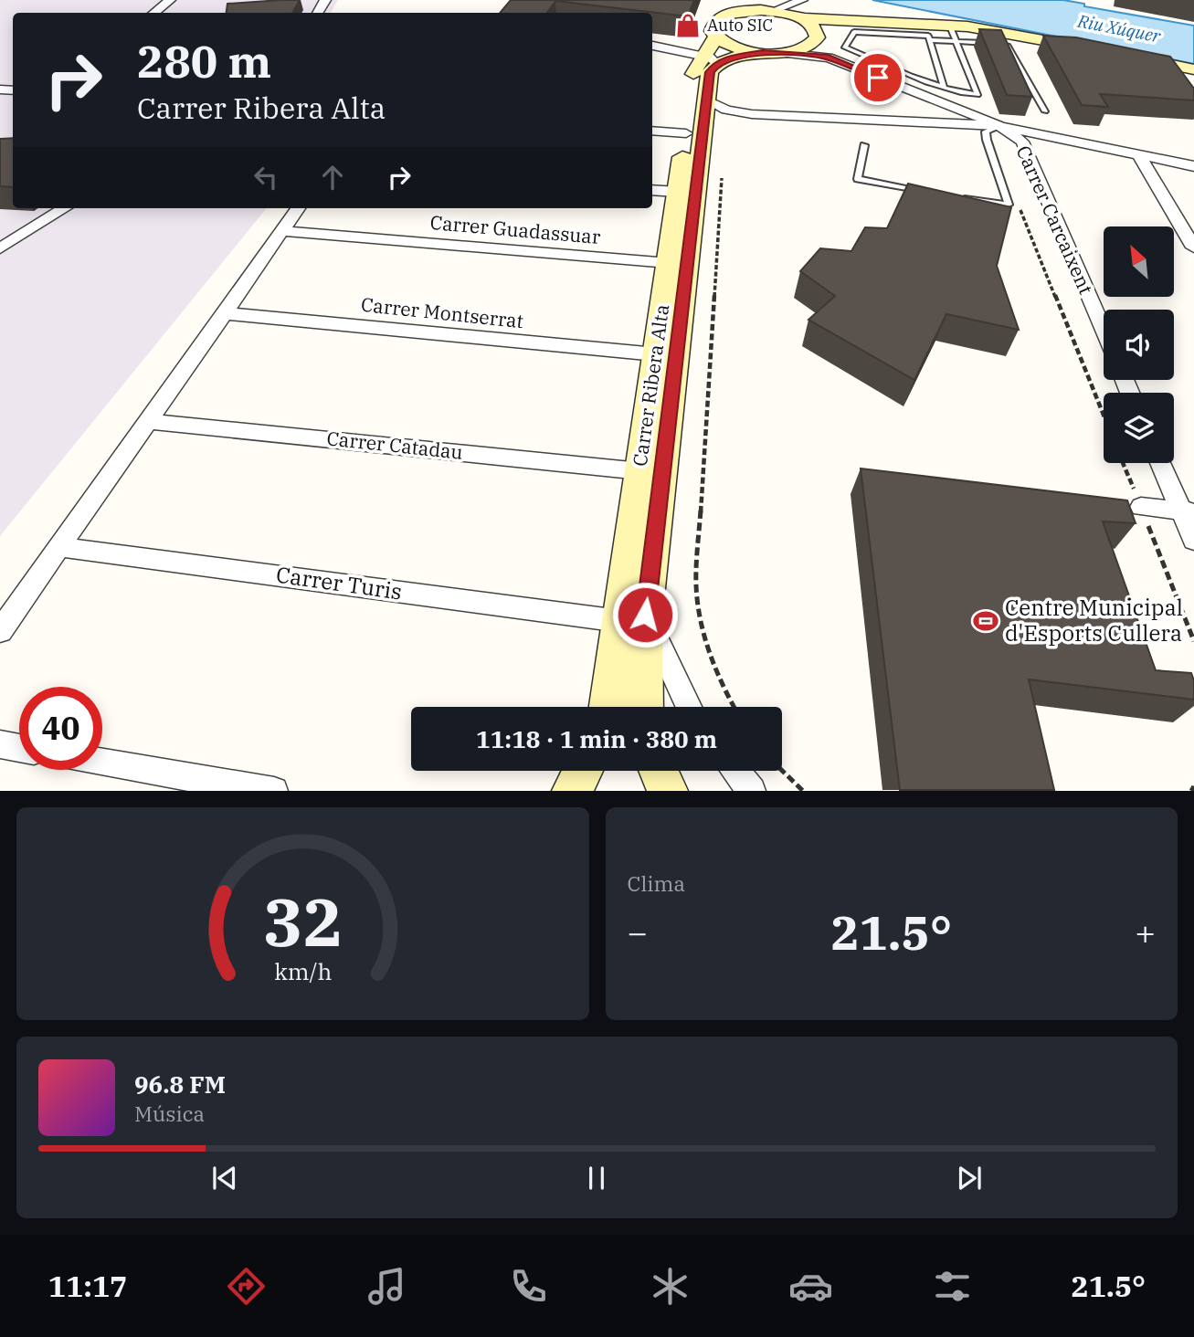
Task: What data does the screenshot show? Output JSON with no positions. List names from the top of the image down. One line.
{"streets":{"street":["Carrer Carcaixent","Carrer Guadassuar","Carrer Montserrat","Carrer Ribera Alta","Carrer Catadau","Carrer Turis"]},"crossings":[["Carrer Guadassuar","Carrer Ribera Alta"],["Carrer Montserrat","Carrer Ribera Alta"],["Carrer Ribera Alta","Carrer Catadau"],["Carrer Ribera Alta","Carrer Turis"]],"water":["Riu Xúquer"],"places":{"shop":["Auto SIC"],"sports":["Centre Municipal d'Esports Cullera"]},"north":"top left","page":{"turn":["280 m","Carrer Ribera Alta"],"limit":"40","trip":"11:18 · 1 min · 380 m","tile":"Clima","heat":["−","21.5°","+"],"song":["96.8 FM","Música"],"tabs":["11:17","21.5°"],"gauge":["32","km/h"]}}
